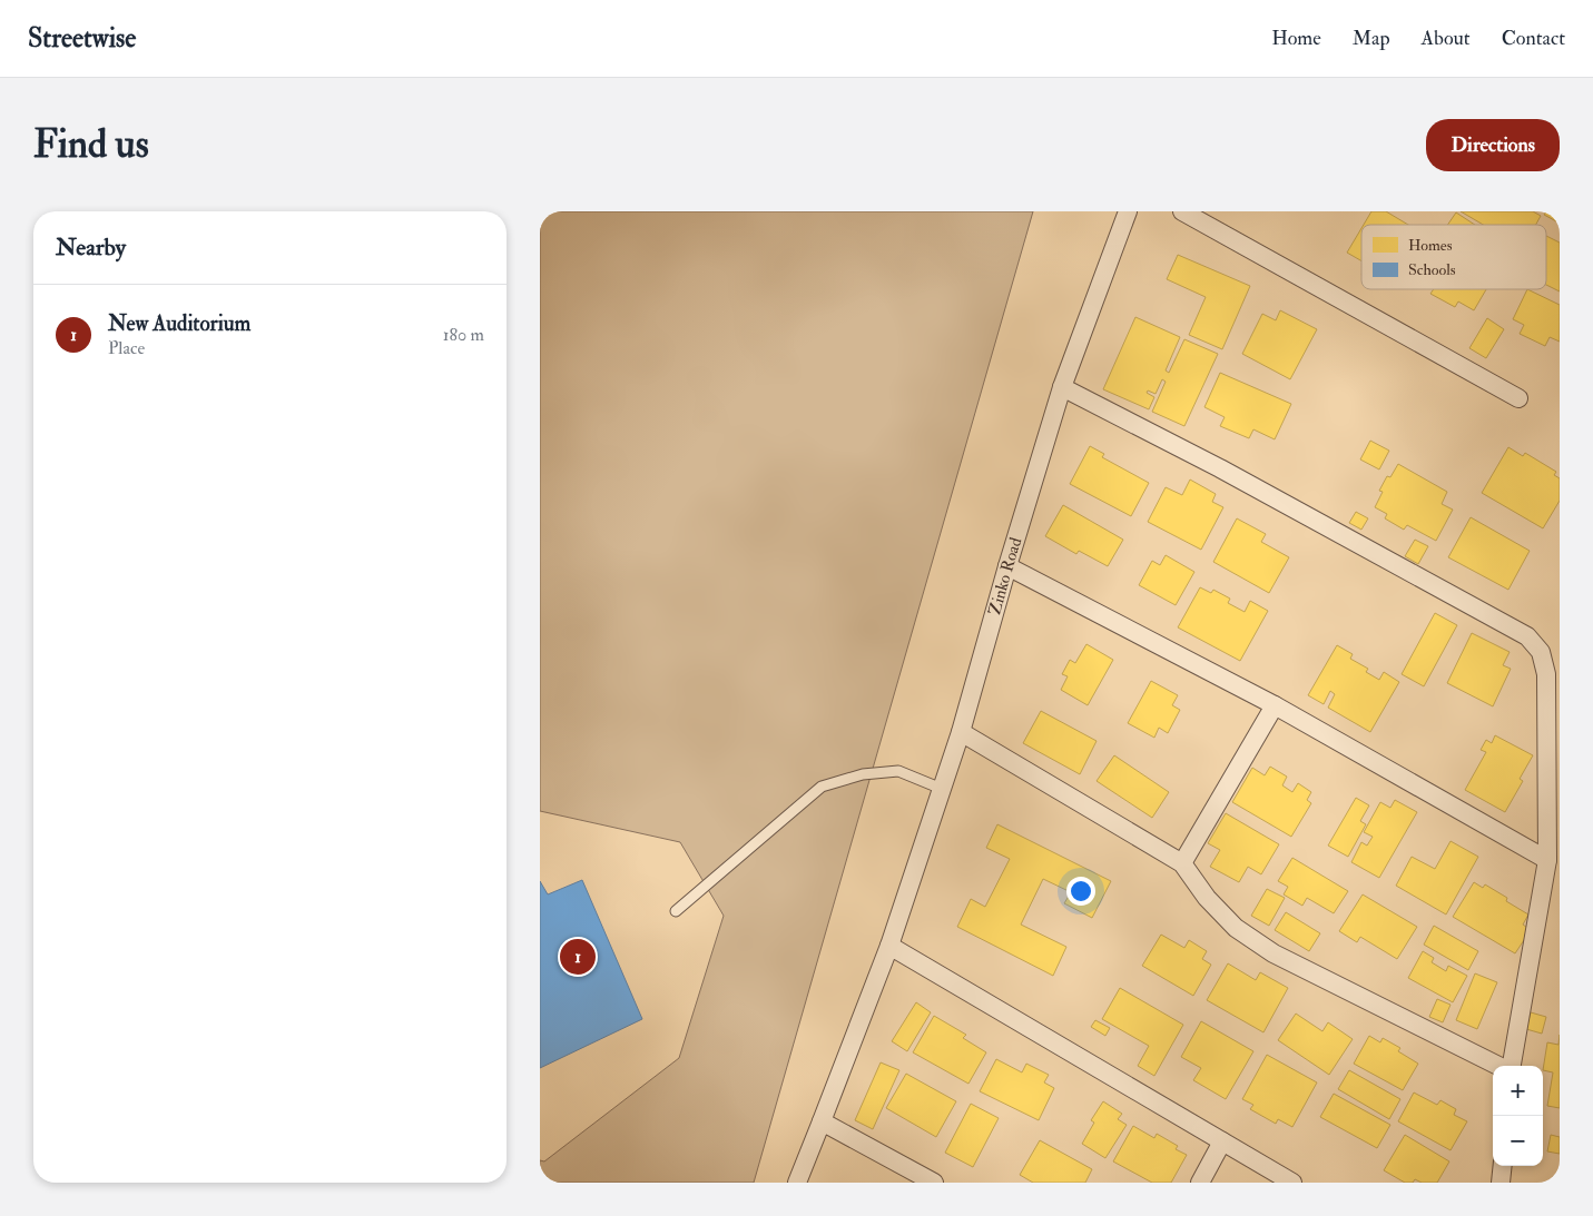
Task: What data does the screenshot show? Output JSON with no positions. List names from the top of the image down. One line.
{"streets":{"street":["Zinko Road"]},"legend":["Homes","Schools"],"page":{"header":"Streetwise","nav":["Home","Map","About","Contact"],"buttons":"Directions","title":"Find us","heading":"Nearby","list":[{"mark":"1","name":"New Auditorium","note":"Place","value":"180 m"}],"pins":"1","map_buttons":["+","−"]}}
